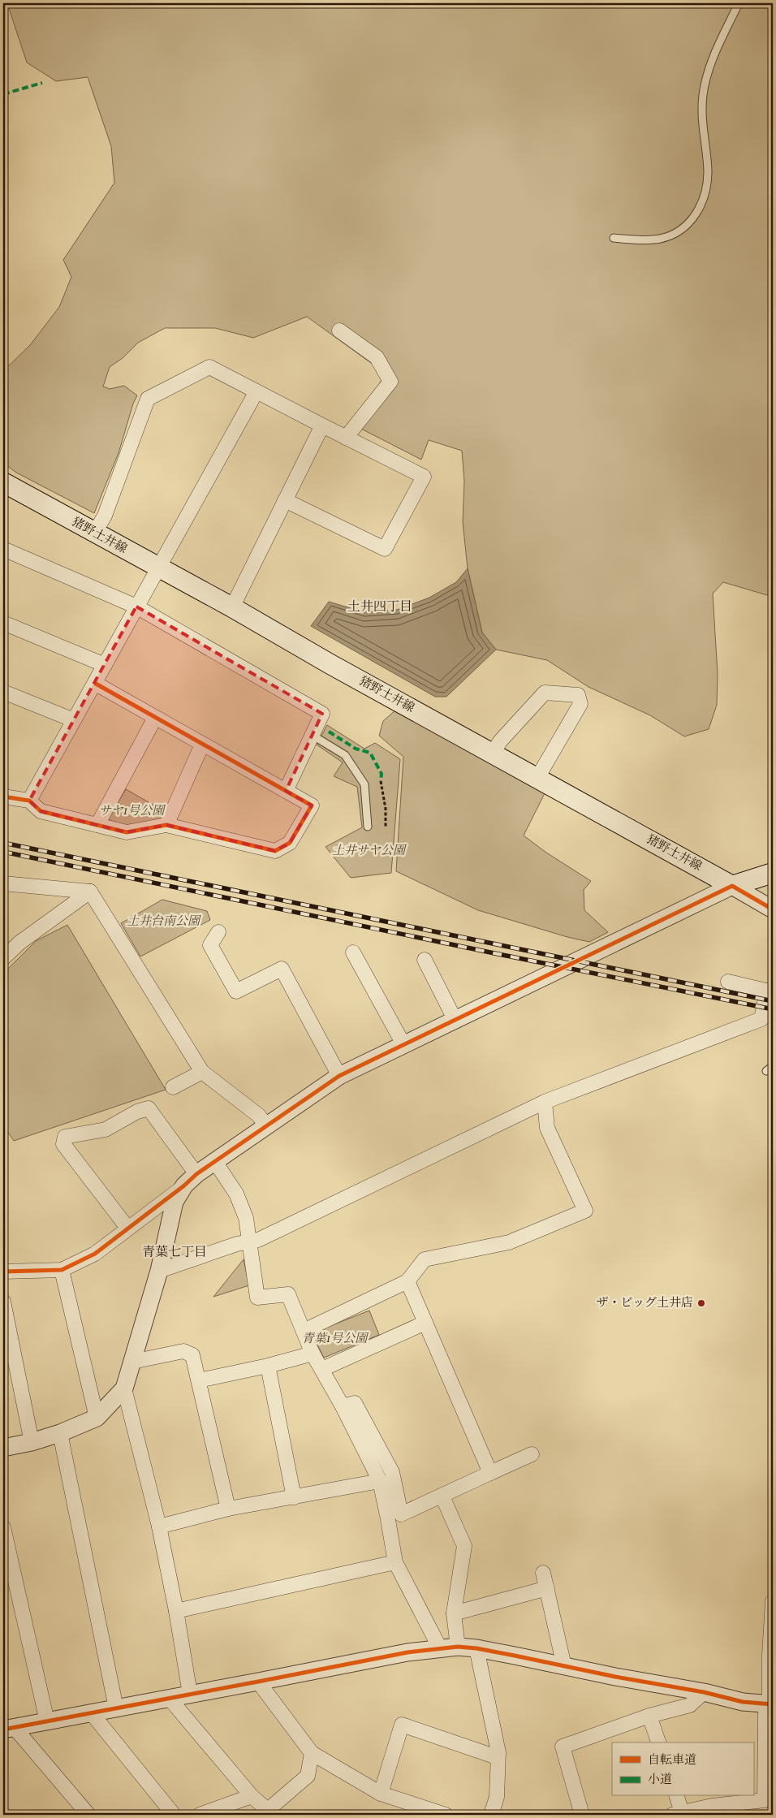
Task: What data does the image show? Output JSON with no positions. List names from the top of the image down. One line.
{"streets":{"main road":["猪野土井線"]},"districts":["土井四丁目","青葉七丁目"],"parks":["サヤ1号公園","土井サヤ公園","土井台南公園","青葉1号公園"],"places":["ザ・ビッグ土井店"],"legend":["自転車道","小道"]}
